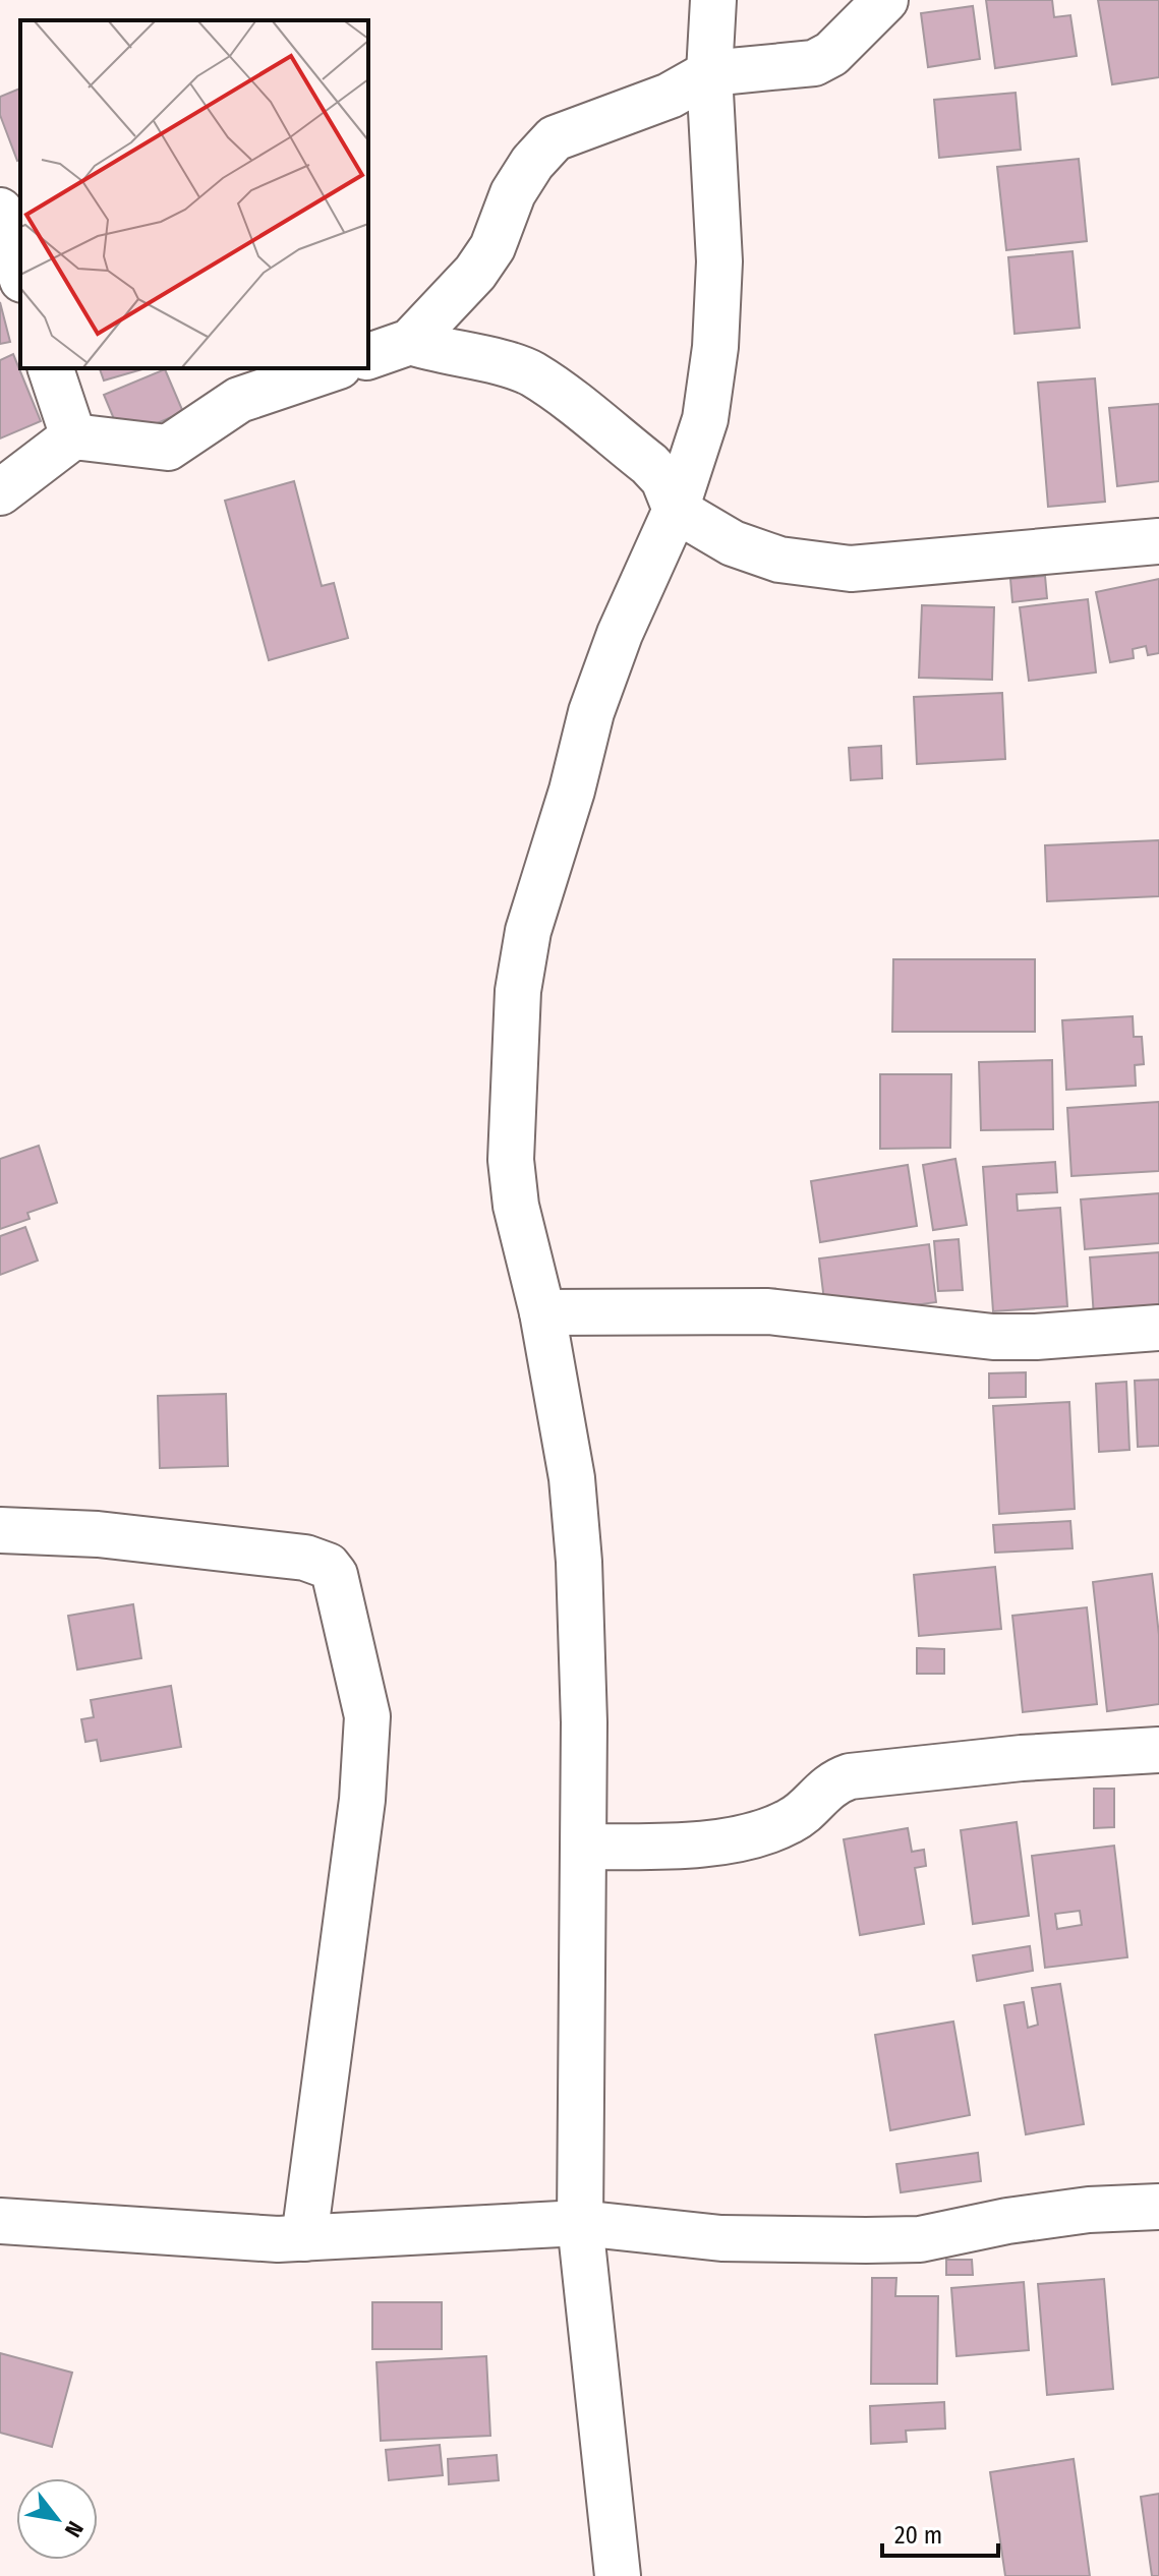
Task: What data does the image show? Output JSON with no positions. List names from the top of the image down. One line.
{"scale_bar":"20 m","north":"bottom right"}
